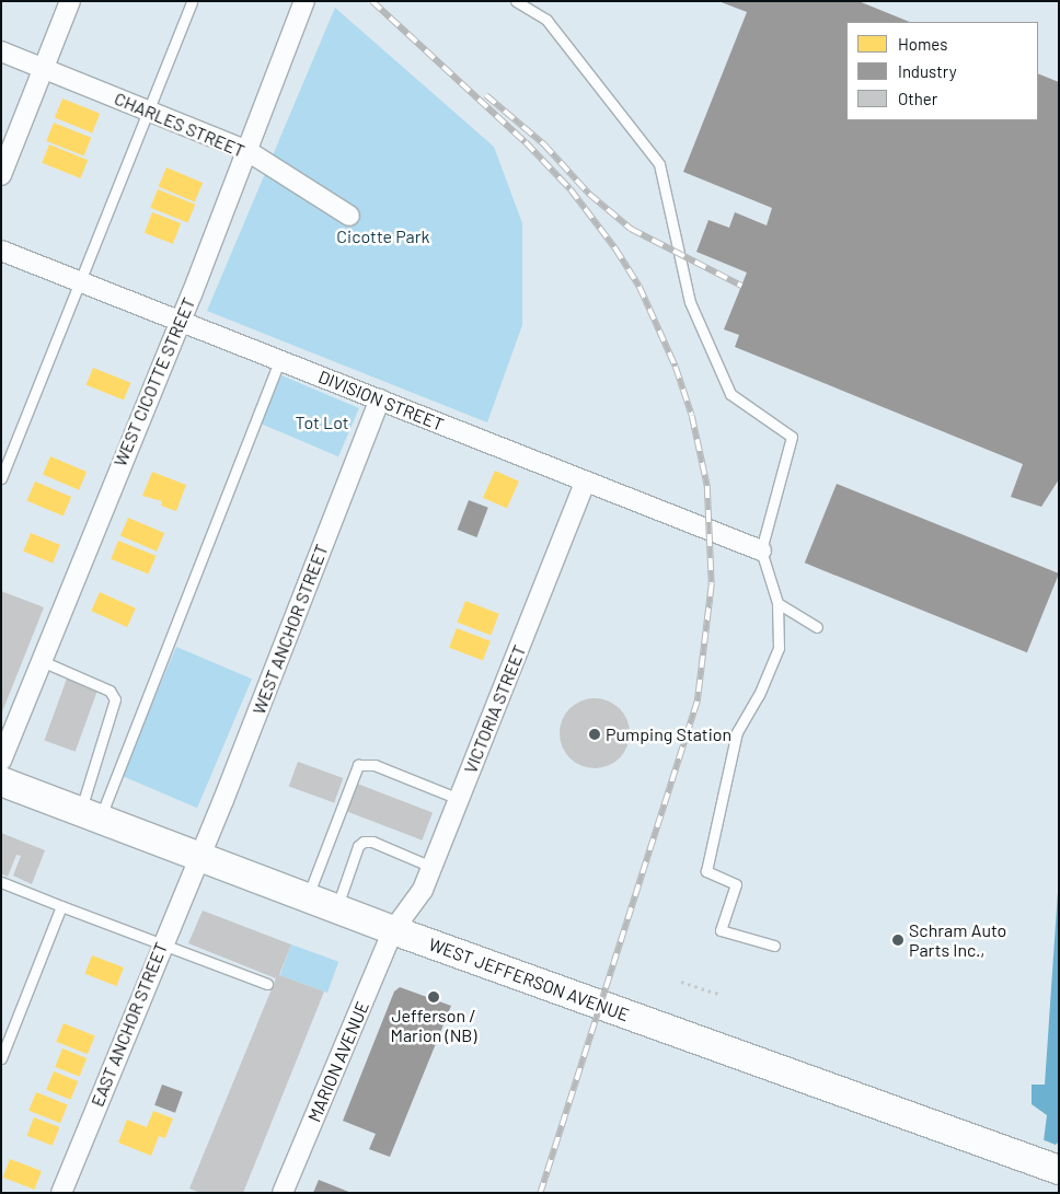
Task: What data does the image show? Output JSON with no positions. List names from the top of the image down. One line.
{"streets":{"main road":["WEST JEFFERSON AVENUE"],"street":["CHARLES STREET","WEST CICOTTE STREET","DIVISION STREET","WEST ANCHOR STREET","VICTORIA STREET","EAST ANCHOR STREET","MARION AVENUE"]},"crossings":[["CHARLES STREET","WEST CICOTTE STREET"],["WEST CICOTTE STREET","DIVISION STREET"],["DIVISION STREET","WEST ANCHOR STREET"],["DIVISION STREET","VICTORIA STREET"],["WEST ANCHOR STREET","WEST JEFFERSON AVENUE"],["WEST ANCHOR STREET","EAST ANCHOR STREET"],["VICTORIA STREET","WEST JEFFERSON AVENUE"],["VICTORIA STREET","MARION AVENUE"],["WEST JEFFERSON AVENUE","EAST ANCHOR STREET"],["WEST JEFFERSON AVENUE","MARION AVENUE"]],"parks":["Cicotte Park","Tot Lot"],"places":["Pumping Station","Schram Auto Parts Inc.,","Jefferson / Marion (NB)"],"legend":["Homes","Industry","Other"]}
